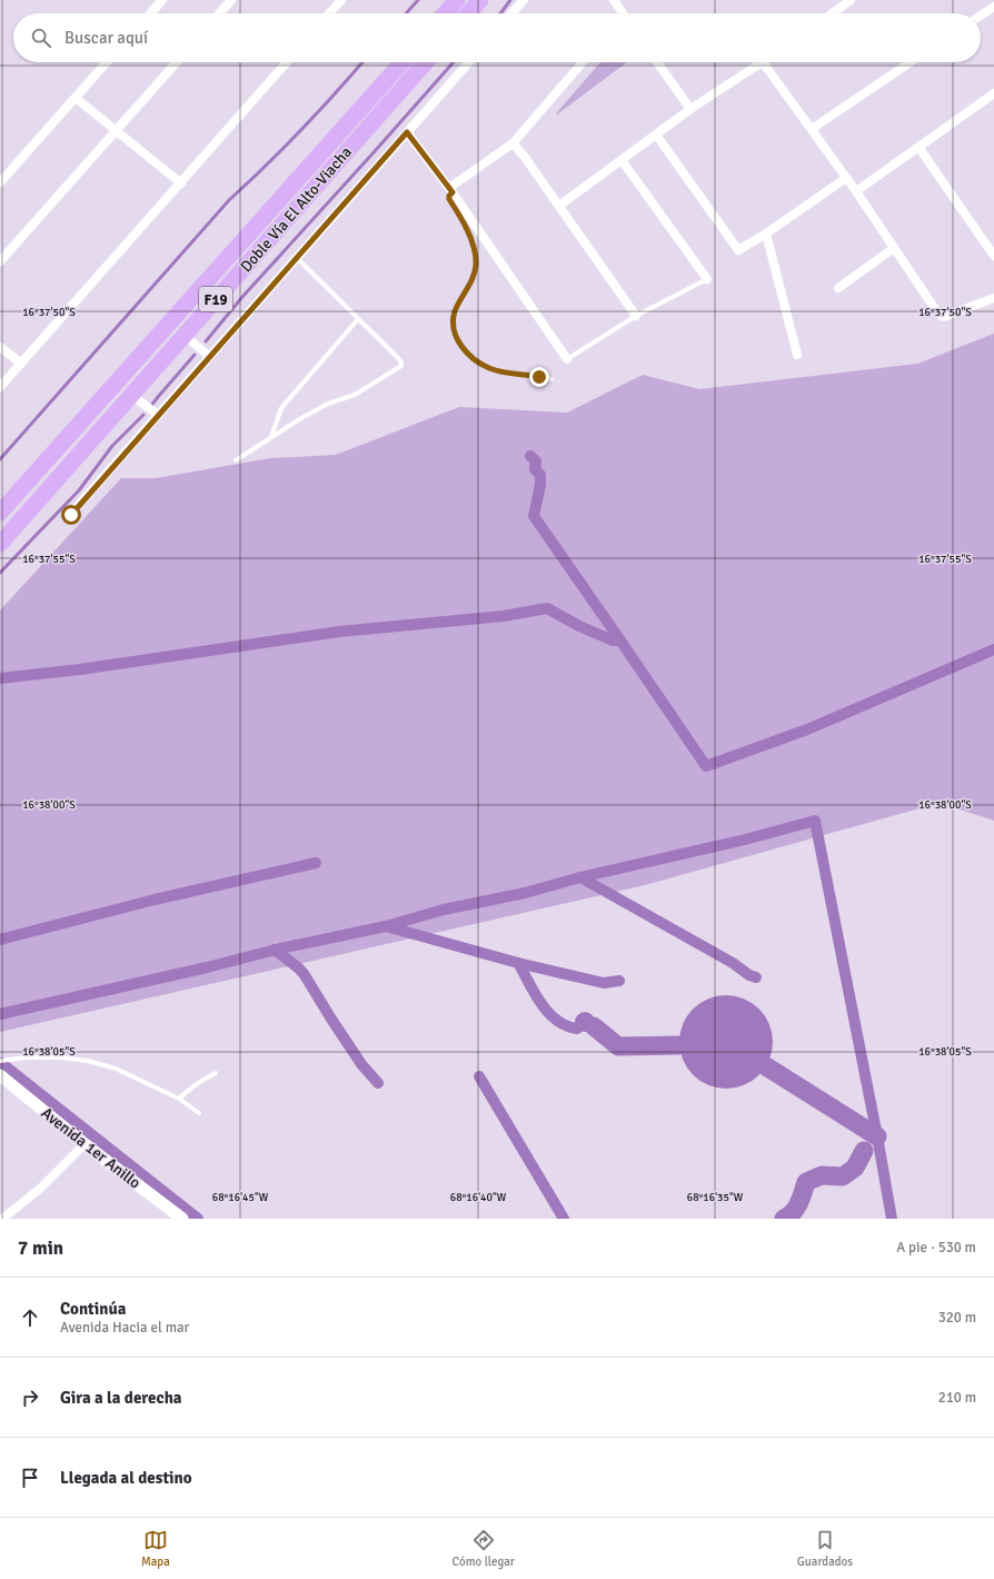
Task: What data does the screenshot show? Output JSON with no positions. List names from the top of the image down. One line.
{"streets":{"highway":["Doble Vía El Alto-Viacha","F19"],"street":["Avenida 1er Anillo"]},"page":{"search":"Buscar aquí","heading":["7 min","A pie · 530 m"],"list":[["Continúa","Avenida Hacia el mar","320 m"],["Gira a la derecha","210 m"],"Llegada al destino"],"nav":["Mapa","Cómo llegar","Guardados"]},"coordinates":["16°37'50\"S","16°37'55\"S","16°38'00\"S","16°38'05\"S","68°16'45\"W","68°16'40\"W","68°16'35\"W"]}
